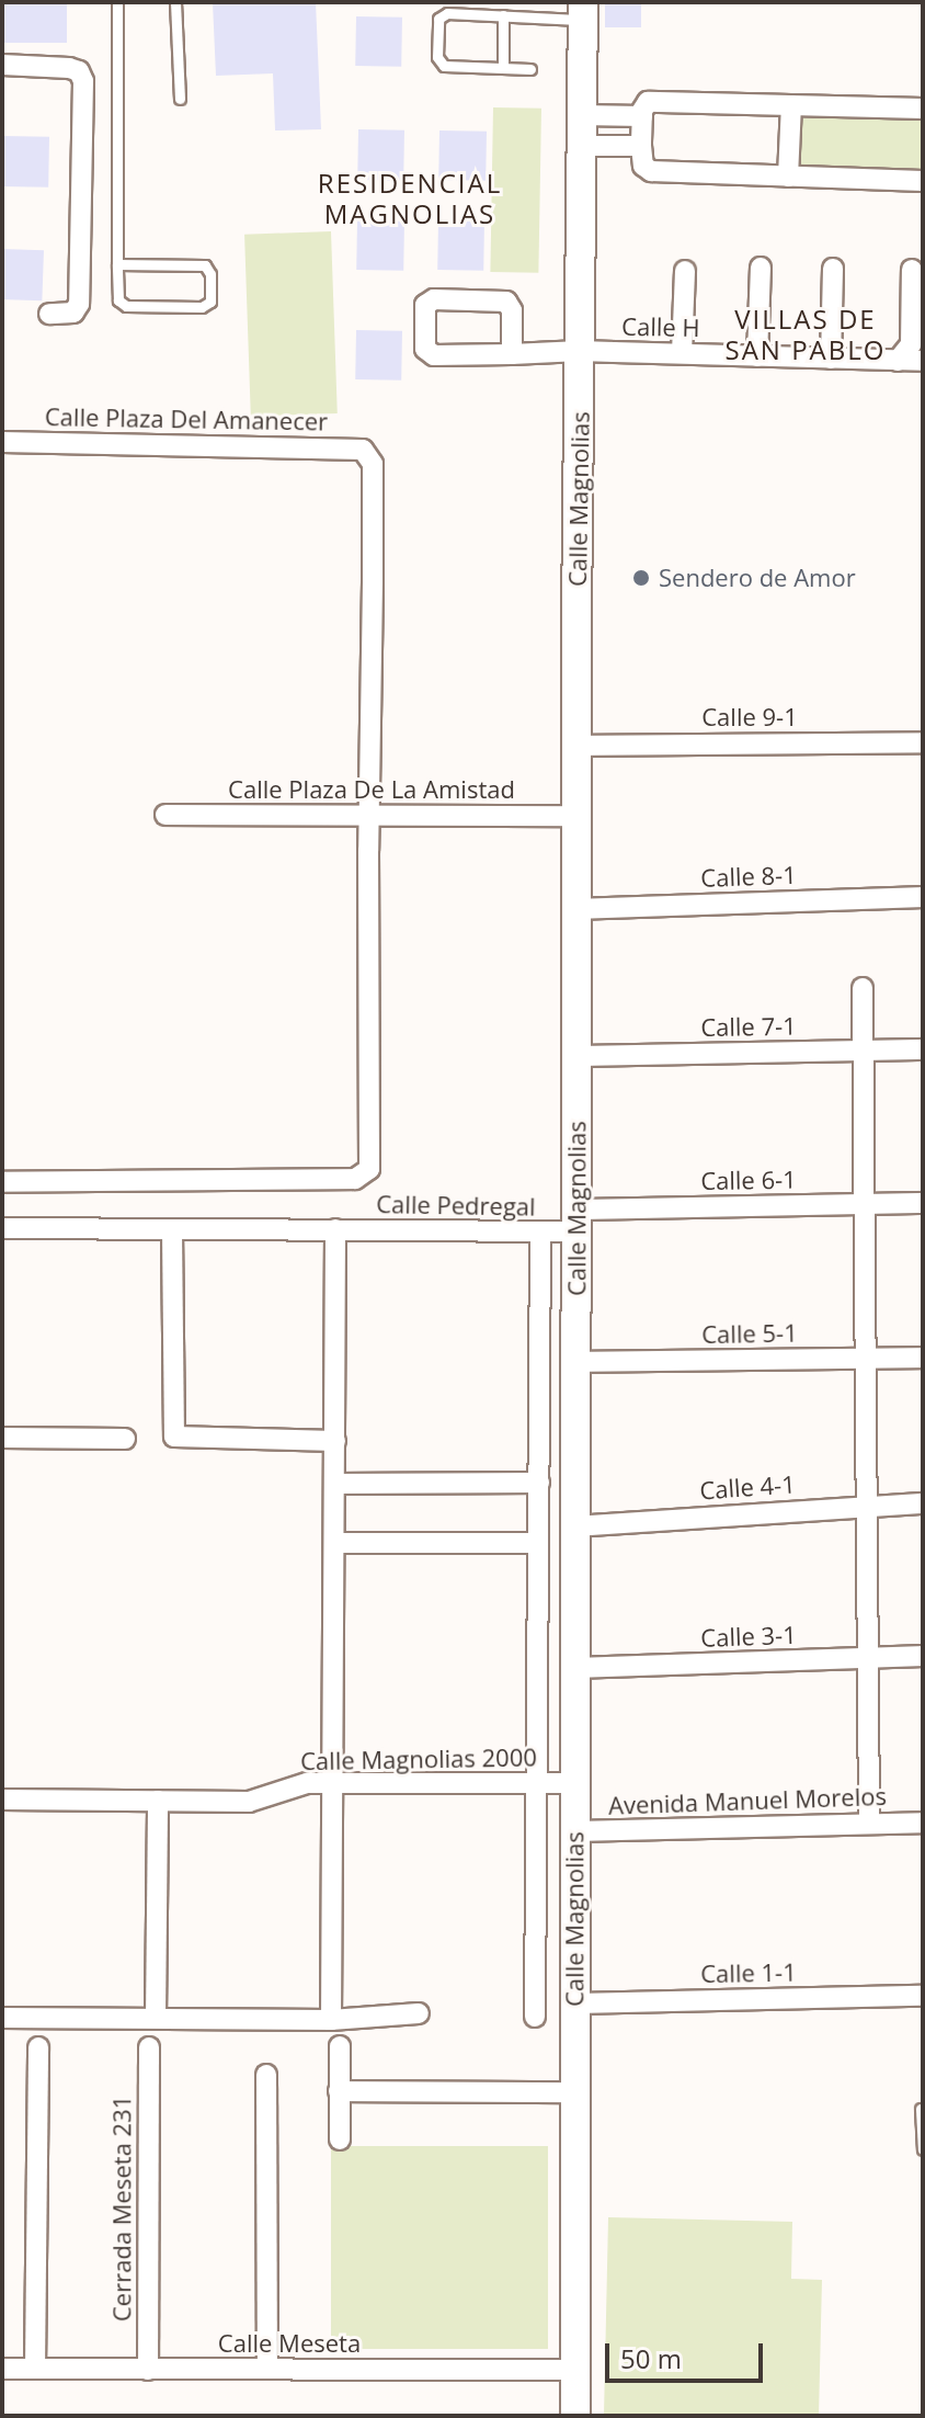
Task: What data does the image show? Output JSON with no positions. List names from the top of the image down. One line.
{"streets":{"main road":["Calle Magnolias"],"street":["Calle H","Calle Plaza Del Amanecer","Calle 9-1","Calle Plaza De La Amistad","Calle 8-1","Calle 7-1","Calle 6-1","Calle Pedregal","Calle 5-1","Calle 4-1","Calle 3-1","Calle Magnolias 2000","Avenida Manuel Morelos","Calle 1-1","Cerrada Meseta 231","Calle Meseta"]},"crossings":[["Calle H","Calle Magnolias"],["Calle Plaza Del Amanecer","Calle Plaza De La Amistad"],["Calle Magnolias","Calle 9-1"],["Calle Magnolias","Calle Plaza De La Amistad"],["Calle Magnolias","Calle 8-1"],["Calle Magnolias","Calle 7-1"],["Calle Magnolias","Calle 6-1"],["Calle Magnolias","Calle Pedregal"],["Calle Magnolias","Calle 5-1"],["Calle Magnolias","Calle 4-1"],["Calle Magnolias","Calle 3-1"],["Calle Magnolias","Calle Magnolias 2000"],["Calle Magnolias","Avenida Manuel Morelos"],["Calle Magnolias","Calle 1-1"],["Calle Magnolias","Calle Meseta"],["Calle 6-1","Calle Pedregal"],["Cerrada Meseta 231","Calle Meseta"]],"districts":["RESIDENCIAL MAGNOLIAS","VILLAS DE SAN PABLO"],"places":["Sendero de Amor"],"scale_bar":"50 m"}
